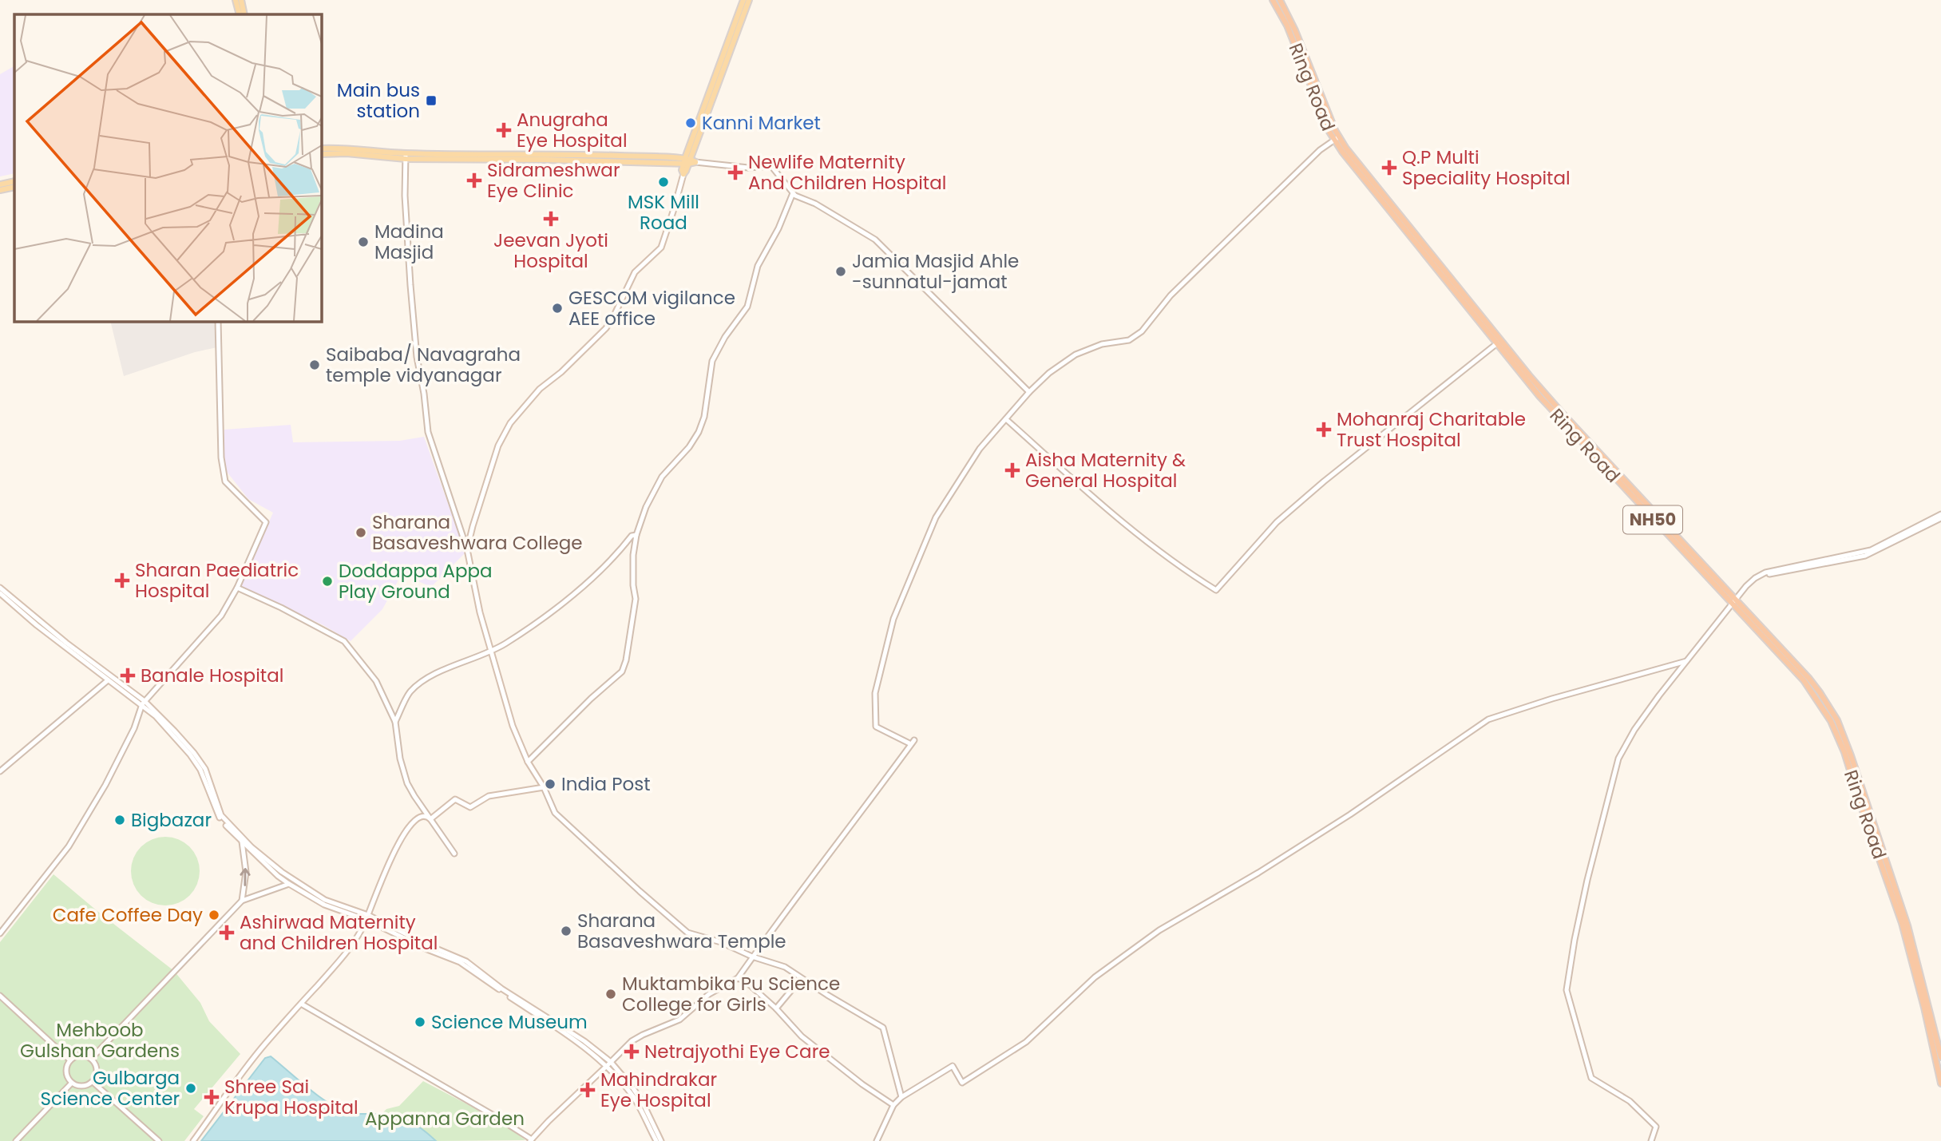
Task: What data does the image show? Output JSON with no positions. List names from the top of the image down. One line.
{"streets":{"highway":["Ring Road","NH50"]},"parks":["Mehboob Gulshan Gardens","Appanna Garden"],"places":{"transit":["Main bus station"],"other":["Kanni Market","MSK Mill Road","Madina Masjid","Jamia Masjid Ahle -sunnatul-jamat","GESCOM vigilance AEE office","Saibaba/ Navagraha temple vidyanagar","Sharana Basaveshwara College","Doddappa Appa Play Ground","India Post","Bigbazar","Cafe Coffee Day","Sharana Basaveshwara Temple","Muktambika Pu Science College for Girls","Science Museum","Gulbarga Science Center"],"health":["Anugraha Eye Hospital","Q.P Multi Speciality Hospital","Newlife Maternity And Children Hospital","Sidrameshwar Eye Clinic","Jeevan Jyoti Hospital","Mohanraj Charitable Trust Hospital","Aisha Maternity & General Hospital","Sharan Paediatric Hospital","Banale Hospital","Ashirwad Maternity and Children Hospital","Netrajyothi Eye Care","Mahindrakar Eye Hospital","Shree Sai Krupa Hospital"]}}
